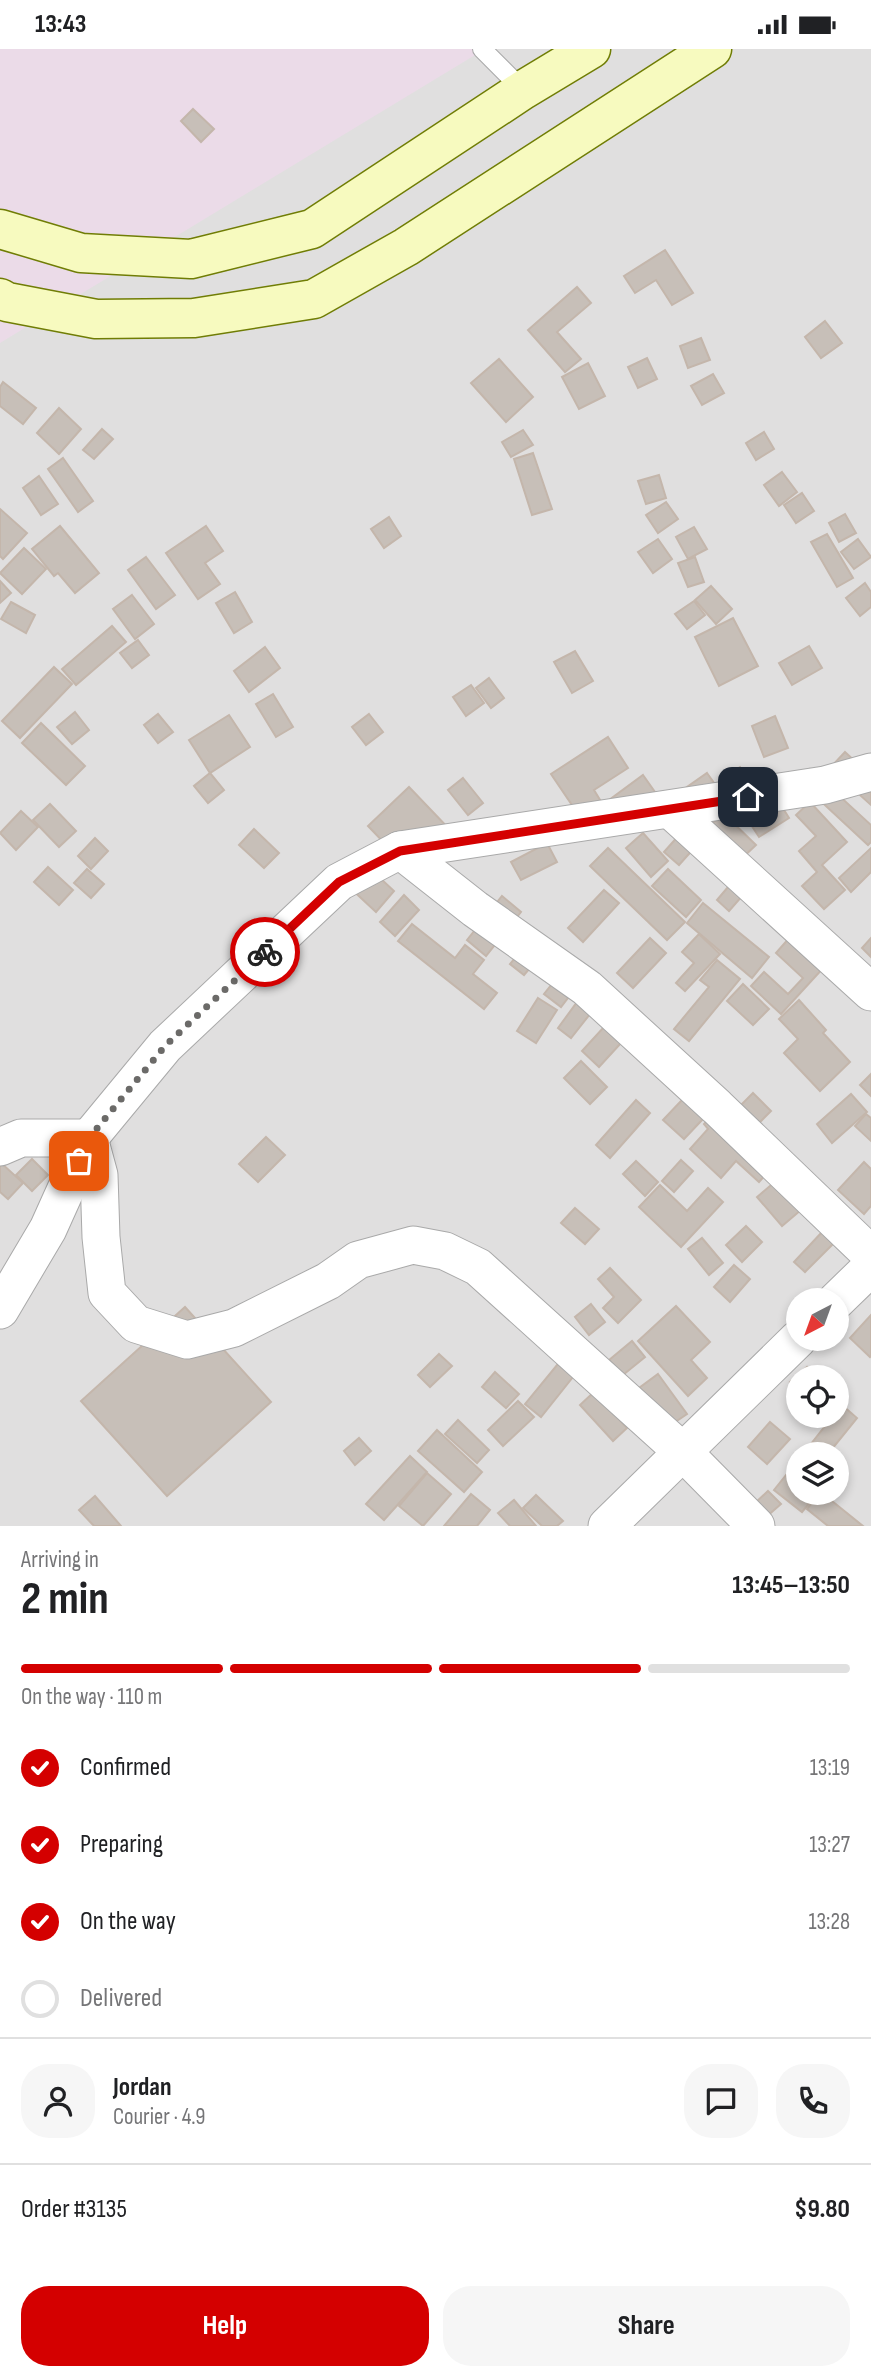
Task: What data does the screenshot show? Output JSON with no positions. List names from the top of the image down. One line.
{"north":"bottom left","page":{"status":"13:43","heading":["2 min","Arriving in","13:45–13:50"],"panel":["Jordan","Courier · 4.9","Order #3135","$9.80"],"bar":"On the way · 110 m","list":[["Confirmed","13:19"],["Preparing","13:27"],["On the way","13:28"],"Delivered"],"buttons":["Help","Share"]}}
